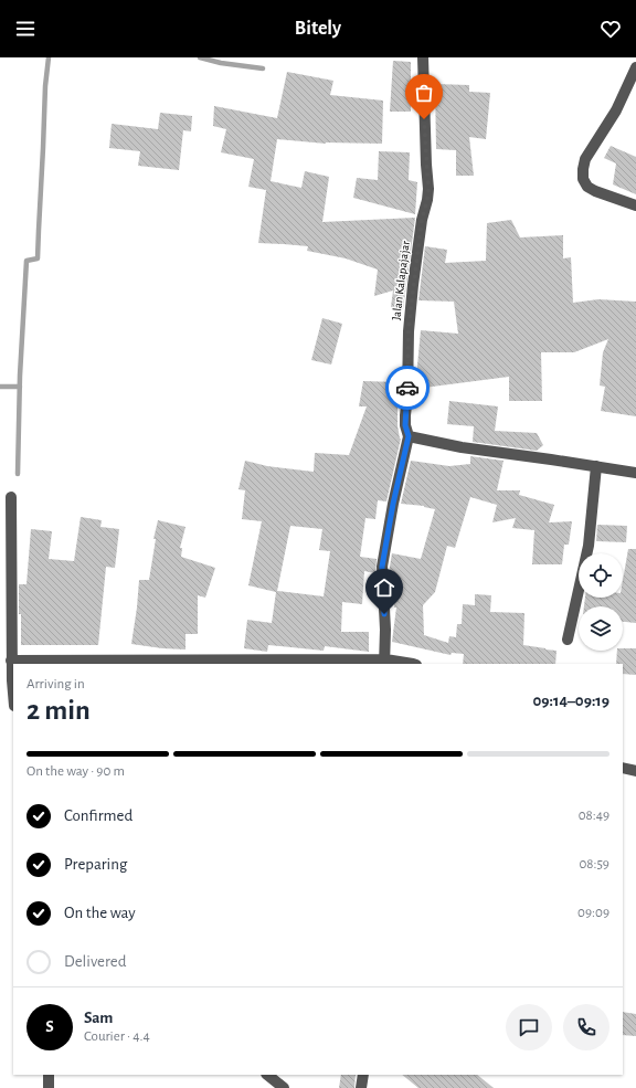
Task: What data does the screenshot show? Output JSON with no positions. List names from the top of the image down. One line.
{"streets":{"street":["Jalan Kalapajajar"]},"page":{"header":"Bitely","heading":["2 min","Arriving in","09:14–09:19"],"panel":["Sam","Courier · 4.4"],"bar":"On the way · 90 m","list":[["Confirmed","08:49"],["Preparing","08:59"],["On the way","09:09"],"Delivered"],"round":"S"}}
